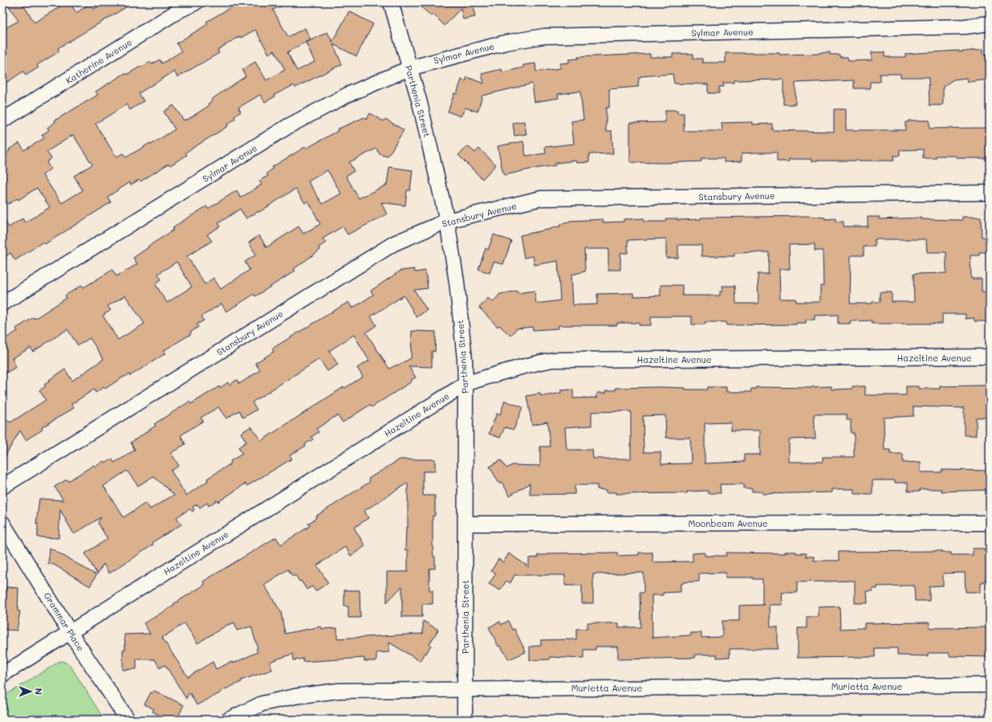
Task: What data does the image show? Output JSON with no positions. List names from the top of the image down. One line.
{"streets":{"street":["Sylmar Avenue","Katherine Avenue","Parthenia Street","Stansbury Avenue","Hazeltine Avenue","Moonbeam Avenue","Grammar Place","Murietta Avenue"]},"crossings":[["Sylmar Avenue","Parthenia Street"],["Parthenia Street","Stansbury Avenue"],["Parthenia Street","Hazeltine Avenue"],["Parthenia Street","Moonbeam Avenue"],["Parthenia Street","Murietta Avenue"],["Hazeltine Avenue","Grammar Place"]],"north":"right"}
